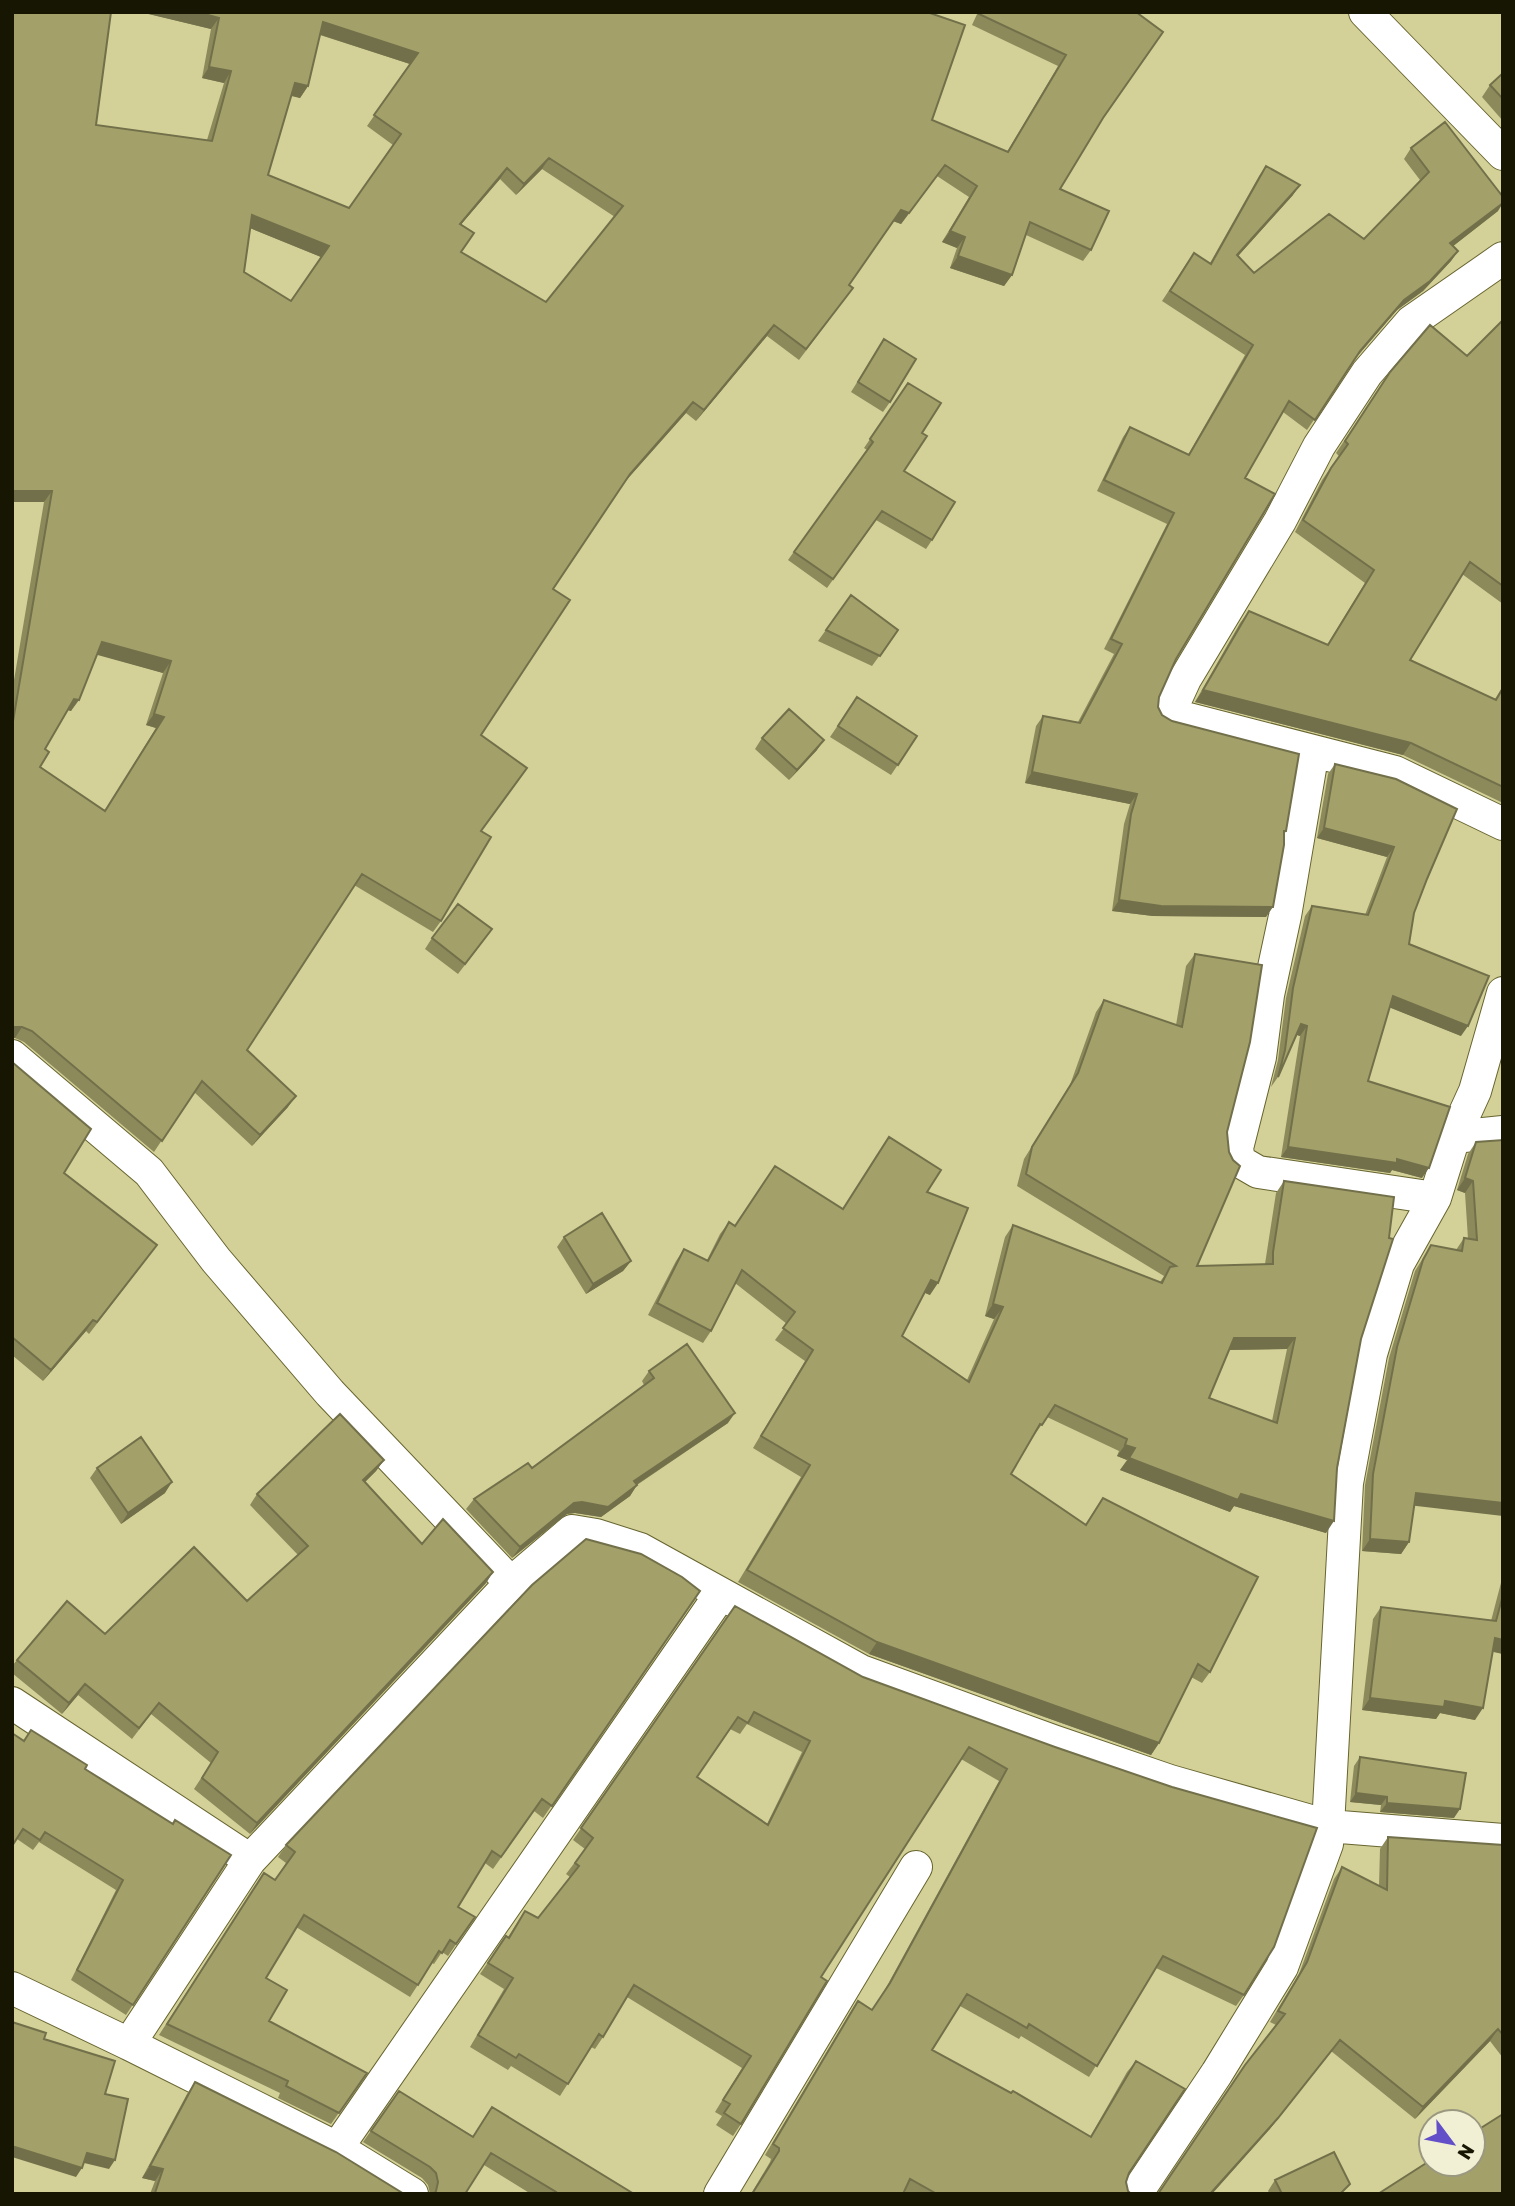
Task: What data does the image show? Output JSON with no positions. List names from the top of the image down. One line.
{"north":"bottom right"}
